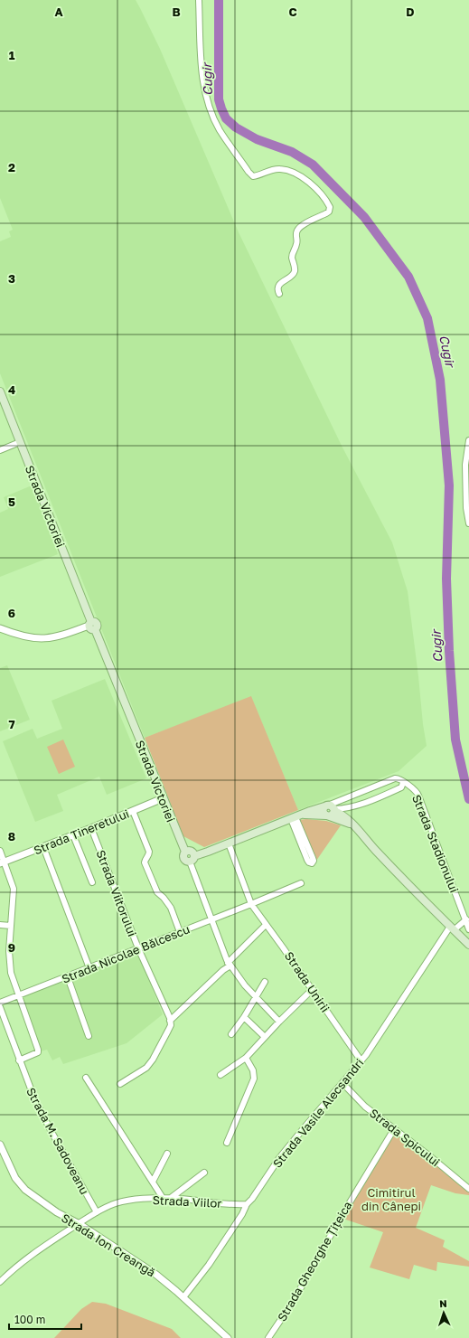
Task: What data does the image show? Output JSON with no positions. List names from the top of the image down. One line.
{"streets":{"main road":["Strada Victoriei","Strada Stadionului"],"street":["Strada Tineretului","Strada Viitorului","Strada Nicolae Bălcescu","Strada Unirii","Strada Vasile Alecsandri","Strada Spicului","Strada M. Sadoveanu","Strada Viilor","Strada Ion Creangă","Strada Gheorghe Țițeica"]},"crossings":[["Strada Victoriei","Strada Tineretului"],["Strada Victoriei","Strada Stadionului"],["Strada Tineretului","Strada Viitorului"],["Strada Stadionului","Strada Unirii"],["Strada Viitorului","Strada Nicolae Bălcescu"],["Strada Nicolae Bălcescu","Strada Unirii"],["Strada Unirii","Strada Vasile Alecsandri"],["Strada Vasile Alecsandri","Strada Spicului"],["Strada Vasile Alecsandri","Strada Viilor"],["Strada Vasile Alecsandri","Strada Ion Creangă"],["Strada Spicului","Strada Gheorghe Țițeica"],["Strada M. Sadoveanu","Strada Viilor"],["Strada Viilor","Strada Ion Creangă"]],"water":["Cugir"],"parks":["Cimitirul din Cânepi"],"scale_bar":"100 m","north":"top","grid":{"columns":["A","B","C","D"],"rows":["1","2","3","4","5","6","7","8","9"]}}
